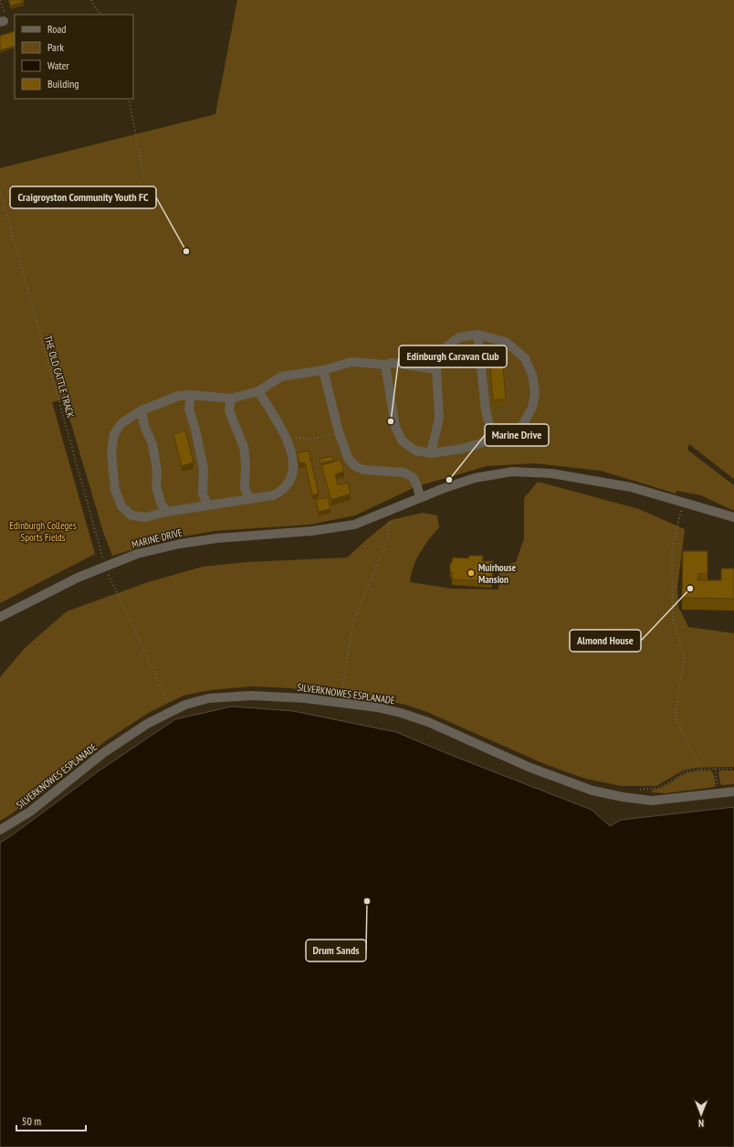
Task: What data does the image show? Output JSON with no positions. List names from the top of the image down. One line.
{"streets":{"street":["MARINE DRIVE","SILVERKNOWES ESPLANADE"],"path":["THE OLD CATTLE TRACK"]},"crossings":[["THE OLD CATTLE TRACK","MARINE DRIVE"],["THE OLD CATTLE TRACK","SILVERKNOWES ESPLANADE"]],"parks":["Edinburgh Colleges Sports Fields"],"places":["Craigroyston Community Youth FC","Edinburgh Caravan Club","Marine Drive","Muirhouse Mansion","Almond House","Drum Sands"],"legend":["Road","Park","Water","Building"],"scale_bar":"50 m","north":"bottom"}
